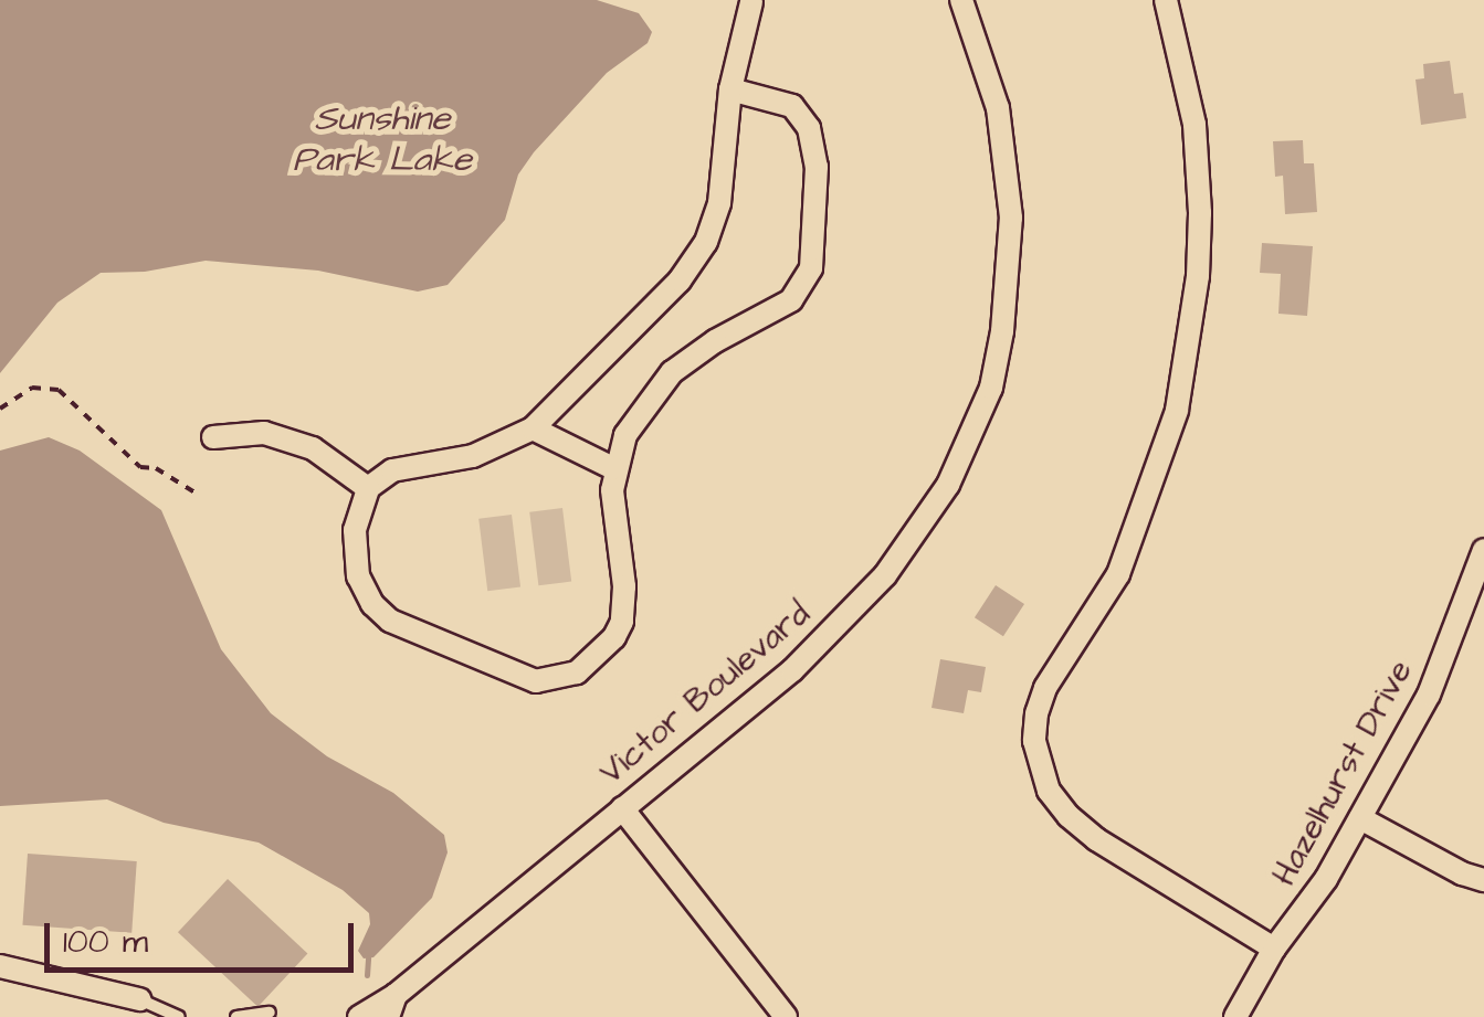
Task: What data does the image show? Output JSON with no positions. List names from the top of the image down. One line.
{"streets":{"street":["Victor Boulevard","Hazelhurst Drive"]},"water":["Sunshine Park Lake"],"scale_bar":"100 m"}
